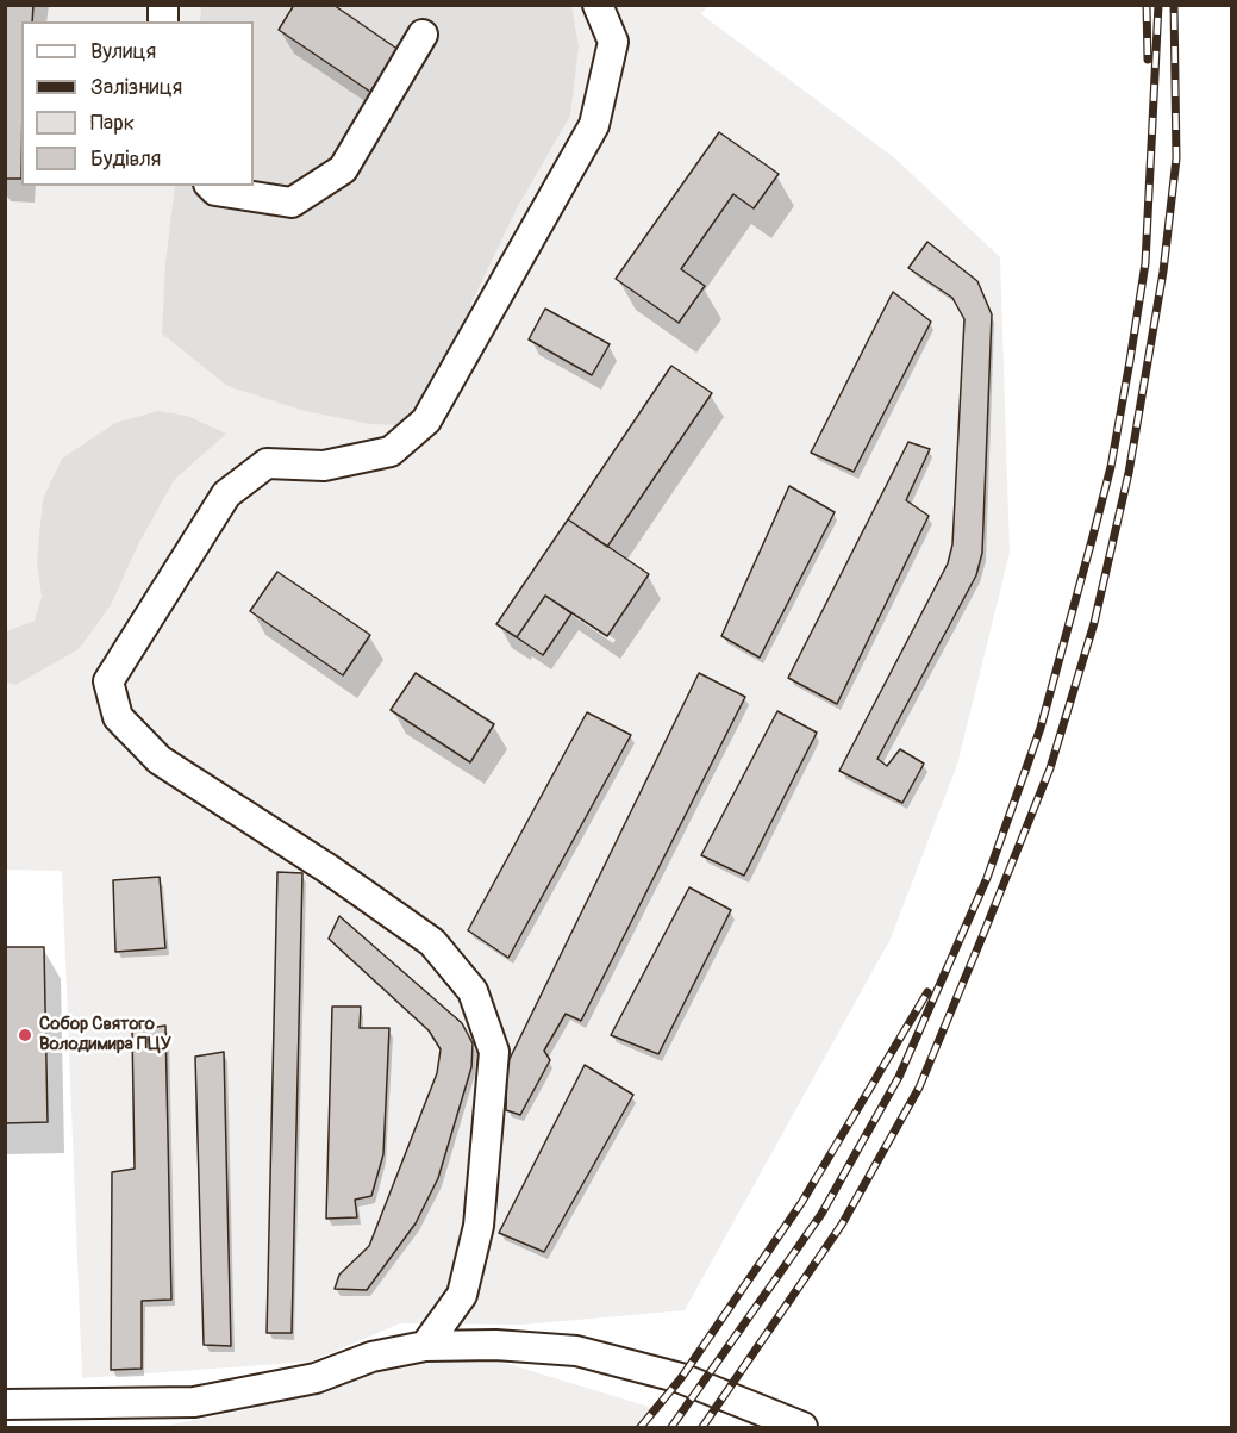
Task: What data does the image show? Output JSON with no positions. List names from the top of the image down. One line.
{"places":["Собор Святого Володимира ПЦУ"],"legend":["Вулиця","Залізниця","Парк","Будівля"]}
